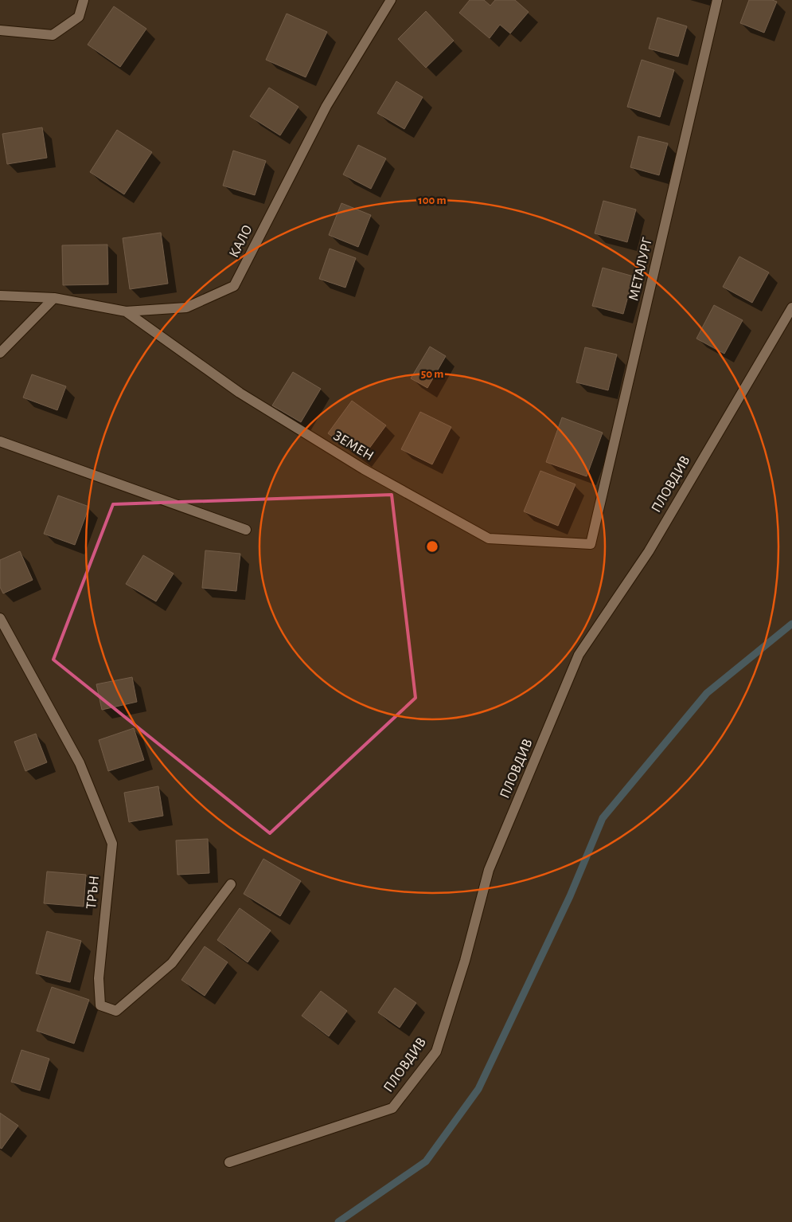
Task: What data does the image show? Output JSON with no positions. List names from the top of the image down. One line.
{"streets":{"street":["КАЛО","МЕТАЛУРГ","ЗЕМЕН","ПЛОВДИВ","ТРЪН"]},"crossings":[["КАЛО","ЗЕМЕН"],["МЕТАЛУРГ","ЗЕМЕН"]],"rings":["100 m","50 m"]}
